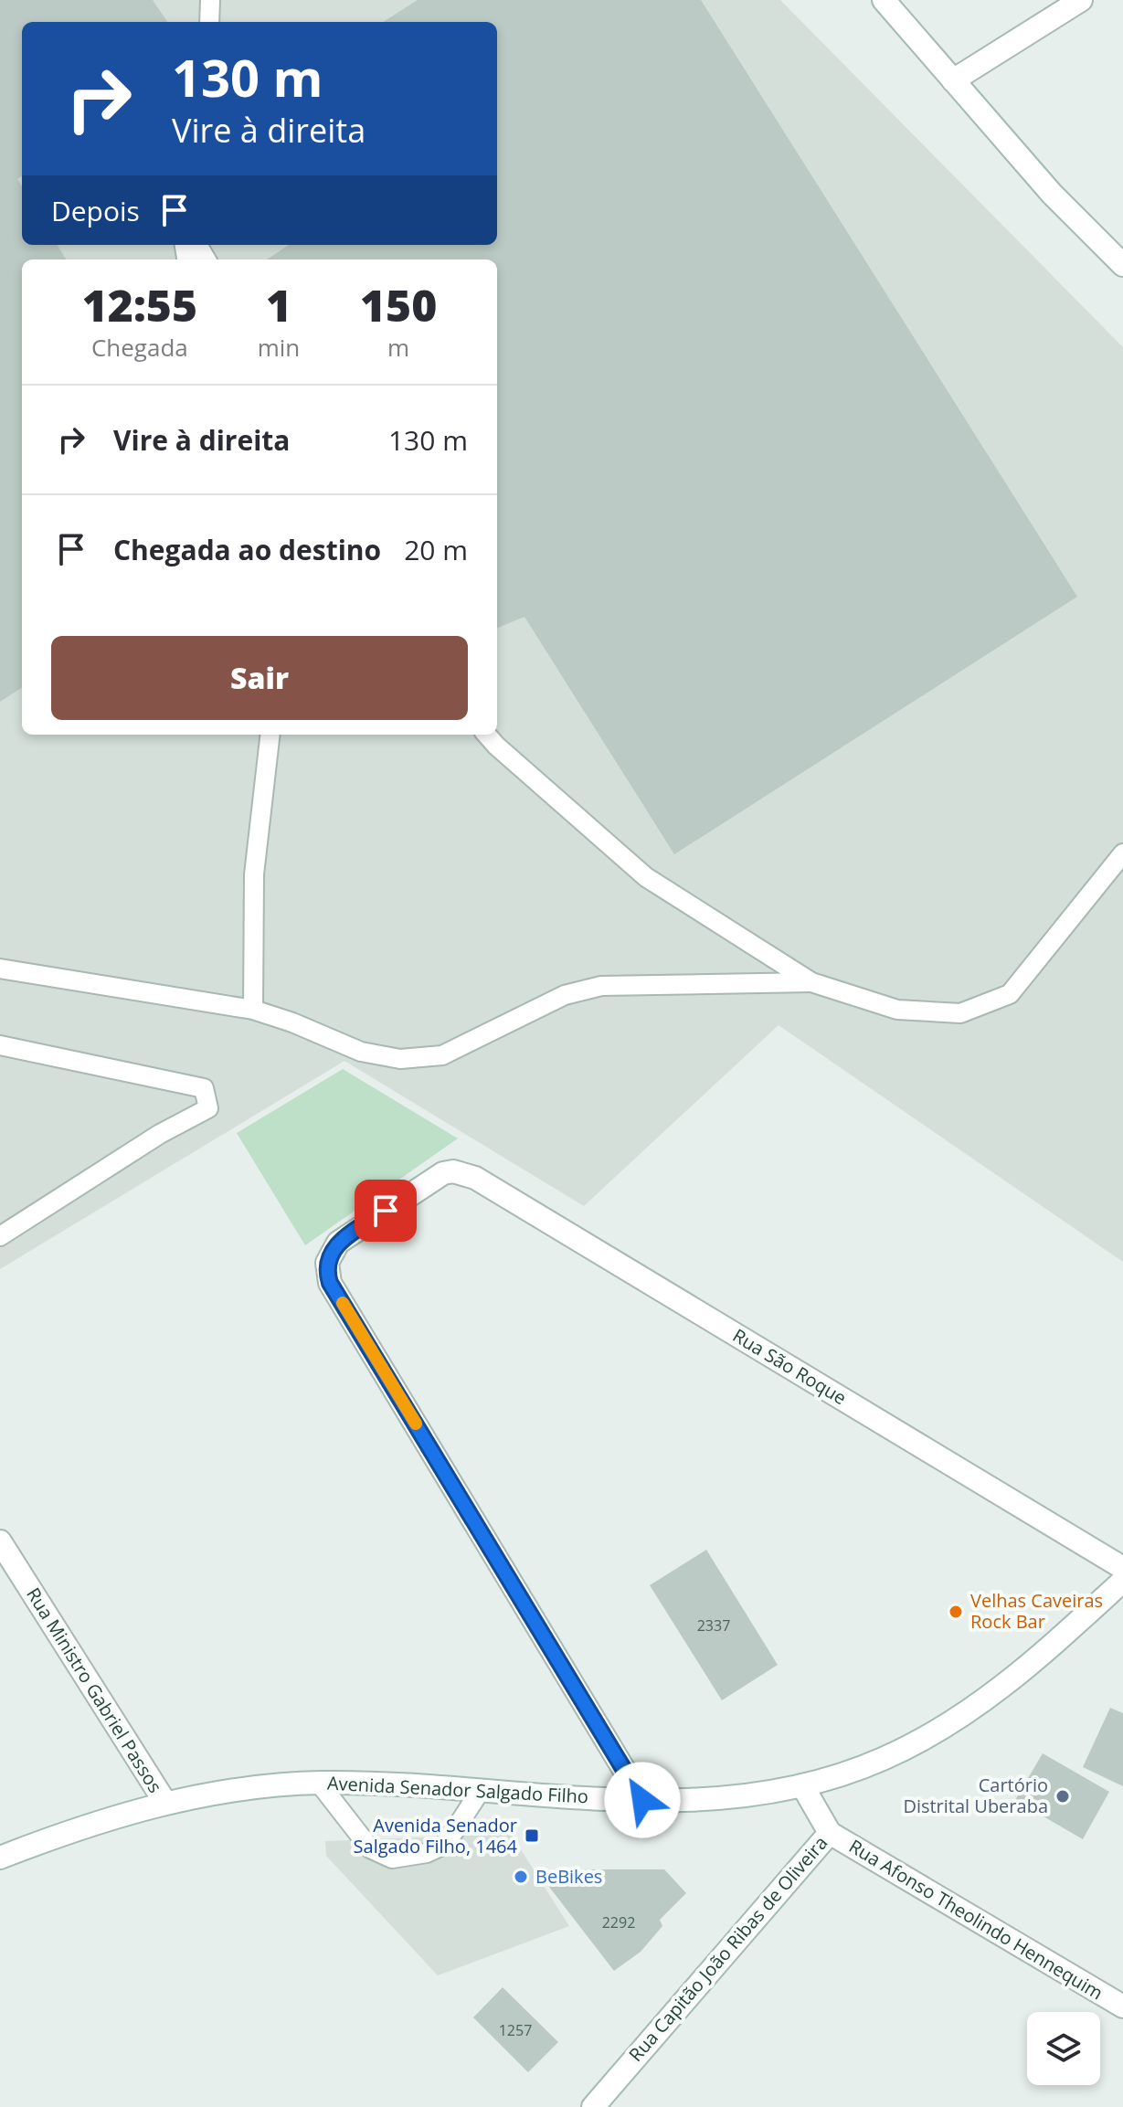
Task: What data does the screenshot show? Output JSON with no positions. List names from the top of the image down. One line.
{"streets":{"street":["Rua São Roque","Rua Ministro Gabriel Passos","Avenida Senador Salgado Filho","Rua Afonso Theolindo Hennequim","Rua Capitão João Ribas de Oliveira"]},"crossings":[["Rua São Roque","Avenida Senador Salgado Filho"],["Rua Ministro Gabriel Passos","Avenida Senador Salgado Filho"],["Avenida Senador Salgado Filho","Rua Capitão João Ribas de Oliveira"],["Rua Afonso Theolindo Hennequim","Rua Capitão João Ribas de Oliveira"]],"places":{"other":["Velhas Caveiras Rock Bar","Cartório Distrital Uberaba","BeBikes"],"transit":["Avenida Senador Salgado Filho, 1464"]},"house_numbers":["2337","2292","1257"],"page":{"turn":["130 m","Vire à direita"],"then":"Depois","eta":["12:55","Chegada","1","min","150","m"],"list":[{"name":"Vire à direita","value":"130 m"},{"name":"Chegada ao destino","value":"20 m"}],"buttons":"Sair"}}
